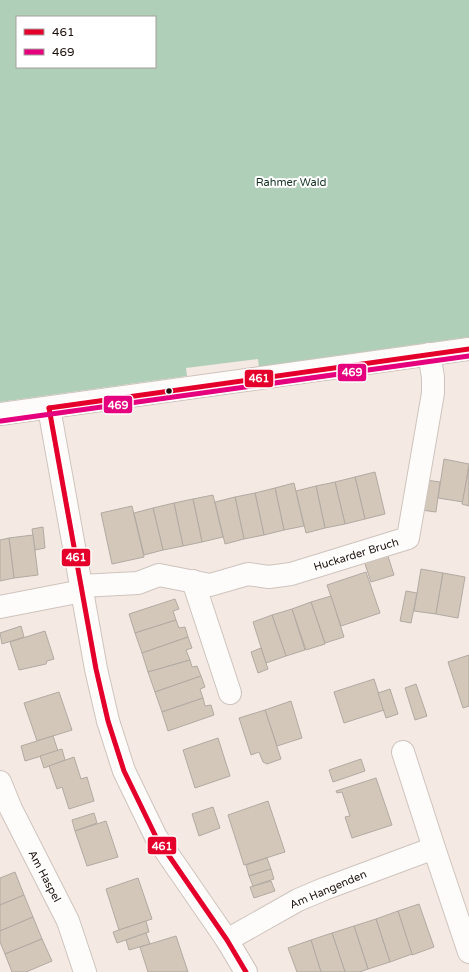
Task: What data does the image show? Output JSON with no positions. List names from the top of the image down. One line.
{"streets":{"street":["Huckarder Bruch","Am Haspel","Am Hangenden"]},"parks":["Rahmer Wald"],"lines":["transit line 461","transit line 469"],"legend":["461","469"]}
